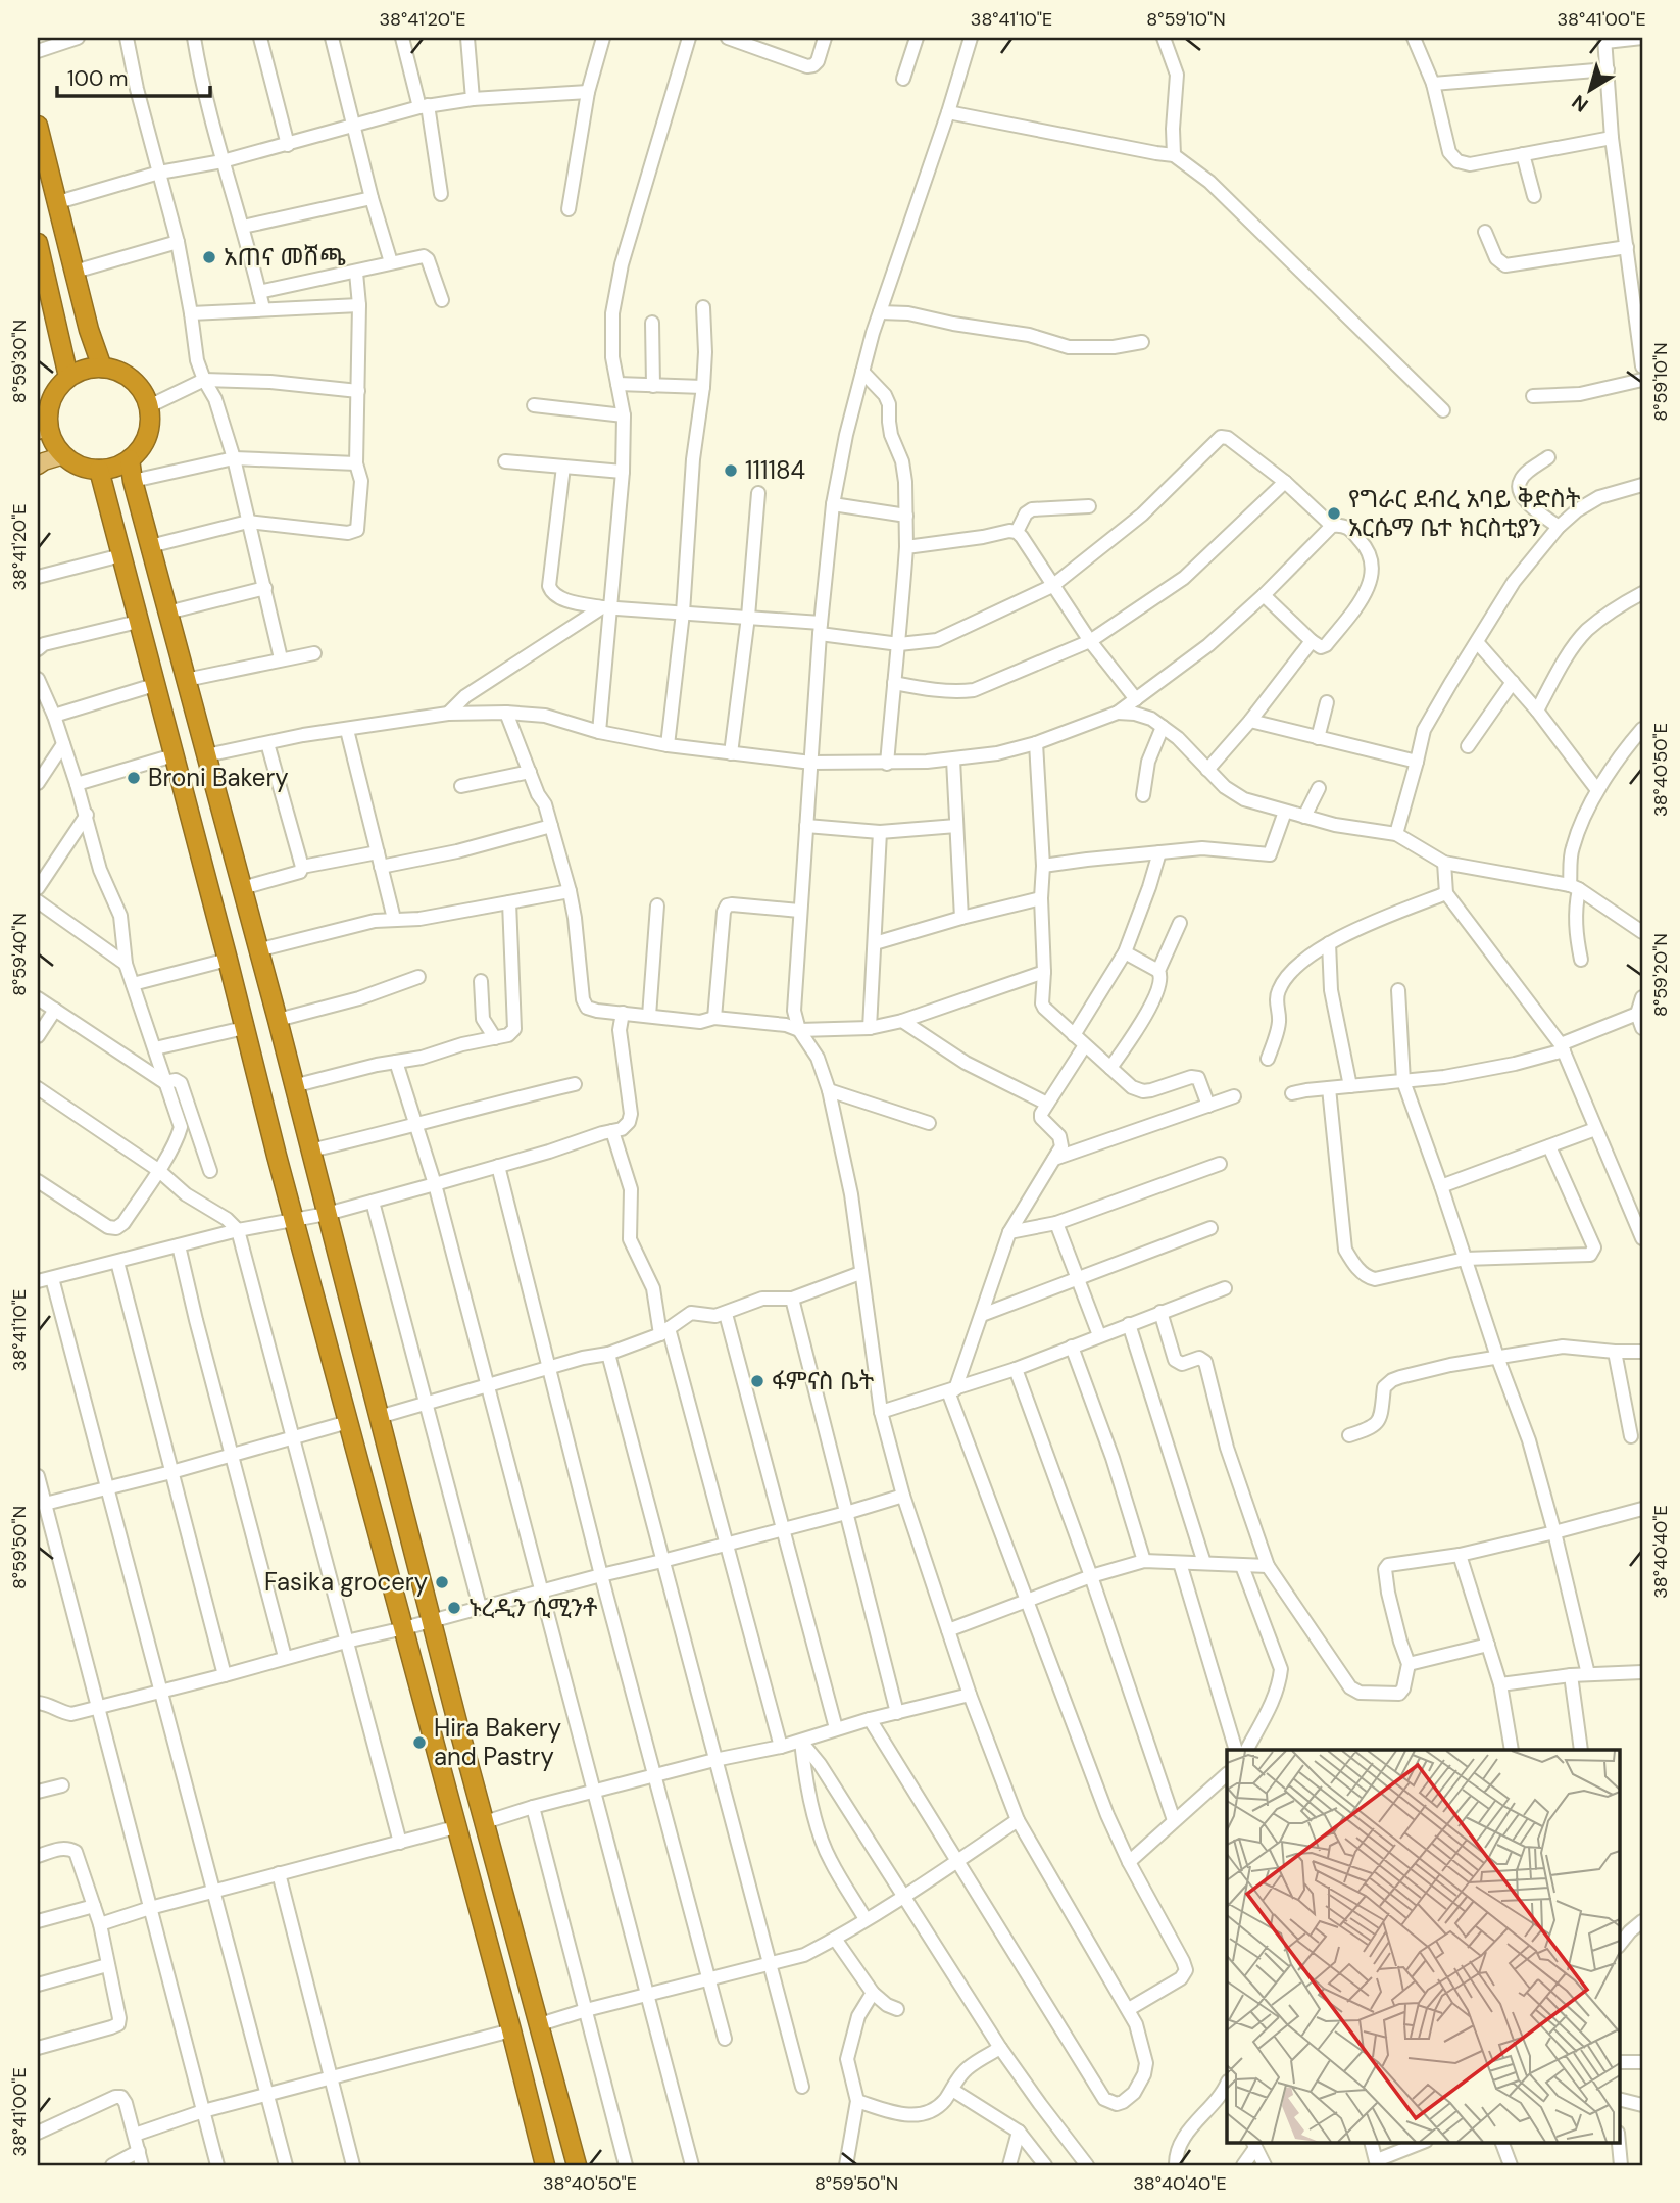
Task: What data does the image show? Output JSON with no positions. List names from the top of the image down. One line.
{"places":["አጠና መሸጫ","111184","የግራር ደብረ አባይ ቅድስት አርሴማ ቤተ ክርስቲያን","Broni Bakery","ፋምናስ ቤት","Fasika grocery","ኑረዲን ሲሚንቶ","Hira Bakery and Pastry"],"scale_bar":"100 m","north":"bottom left","coordinates":["38°41'20\"E","38°41'10\"E","8°59'10\"N","38°41'00\"E","8°59'30\"N","38°40'50\"E","8°59'40\"N","8°59'20\"N","8°59'50\"N","38°40'40\"E"]}
